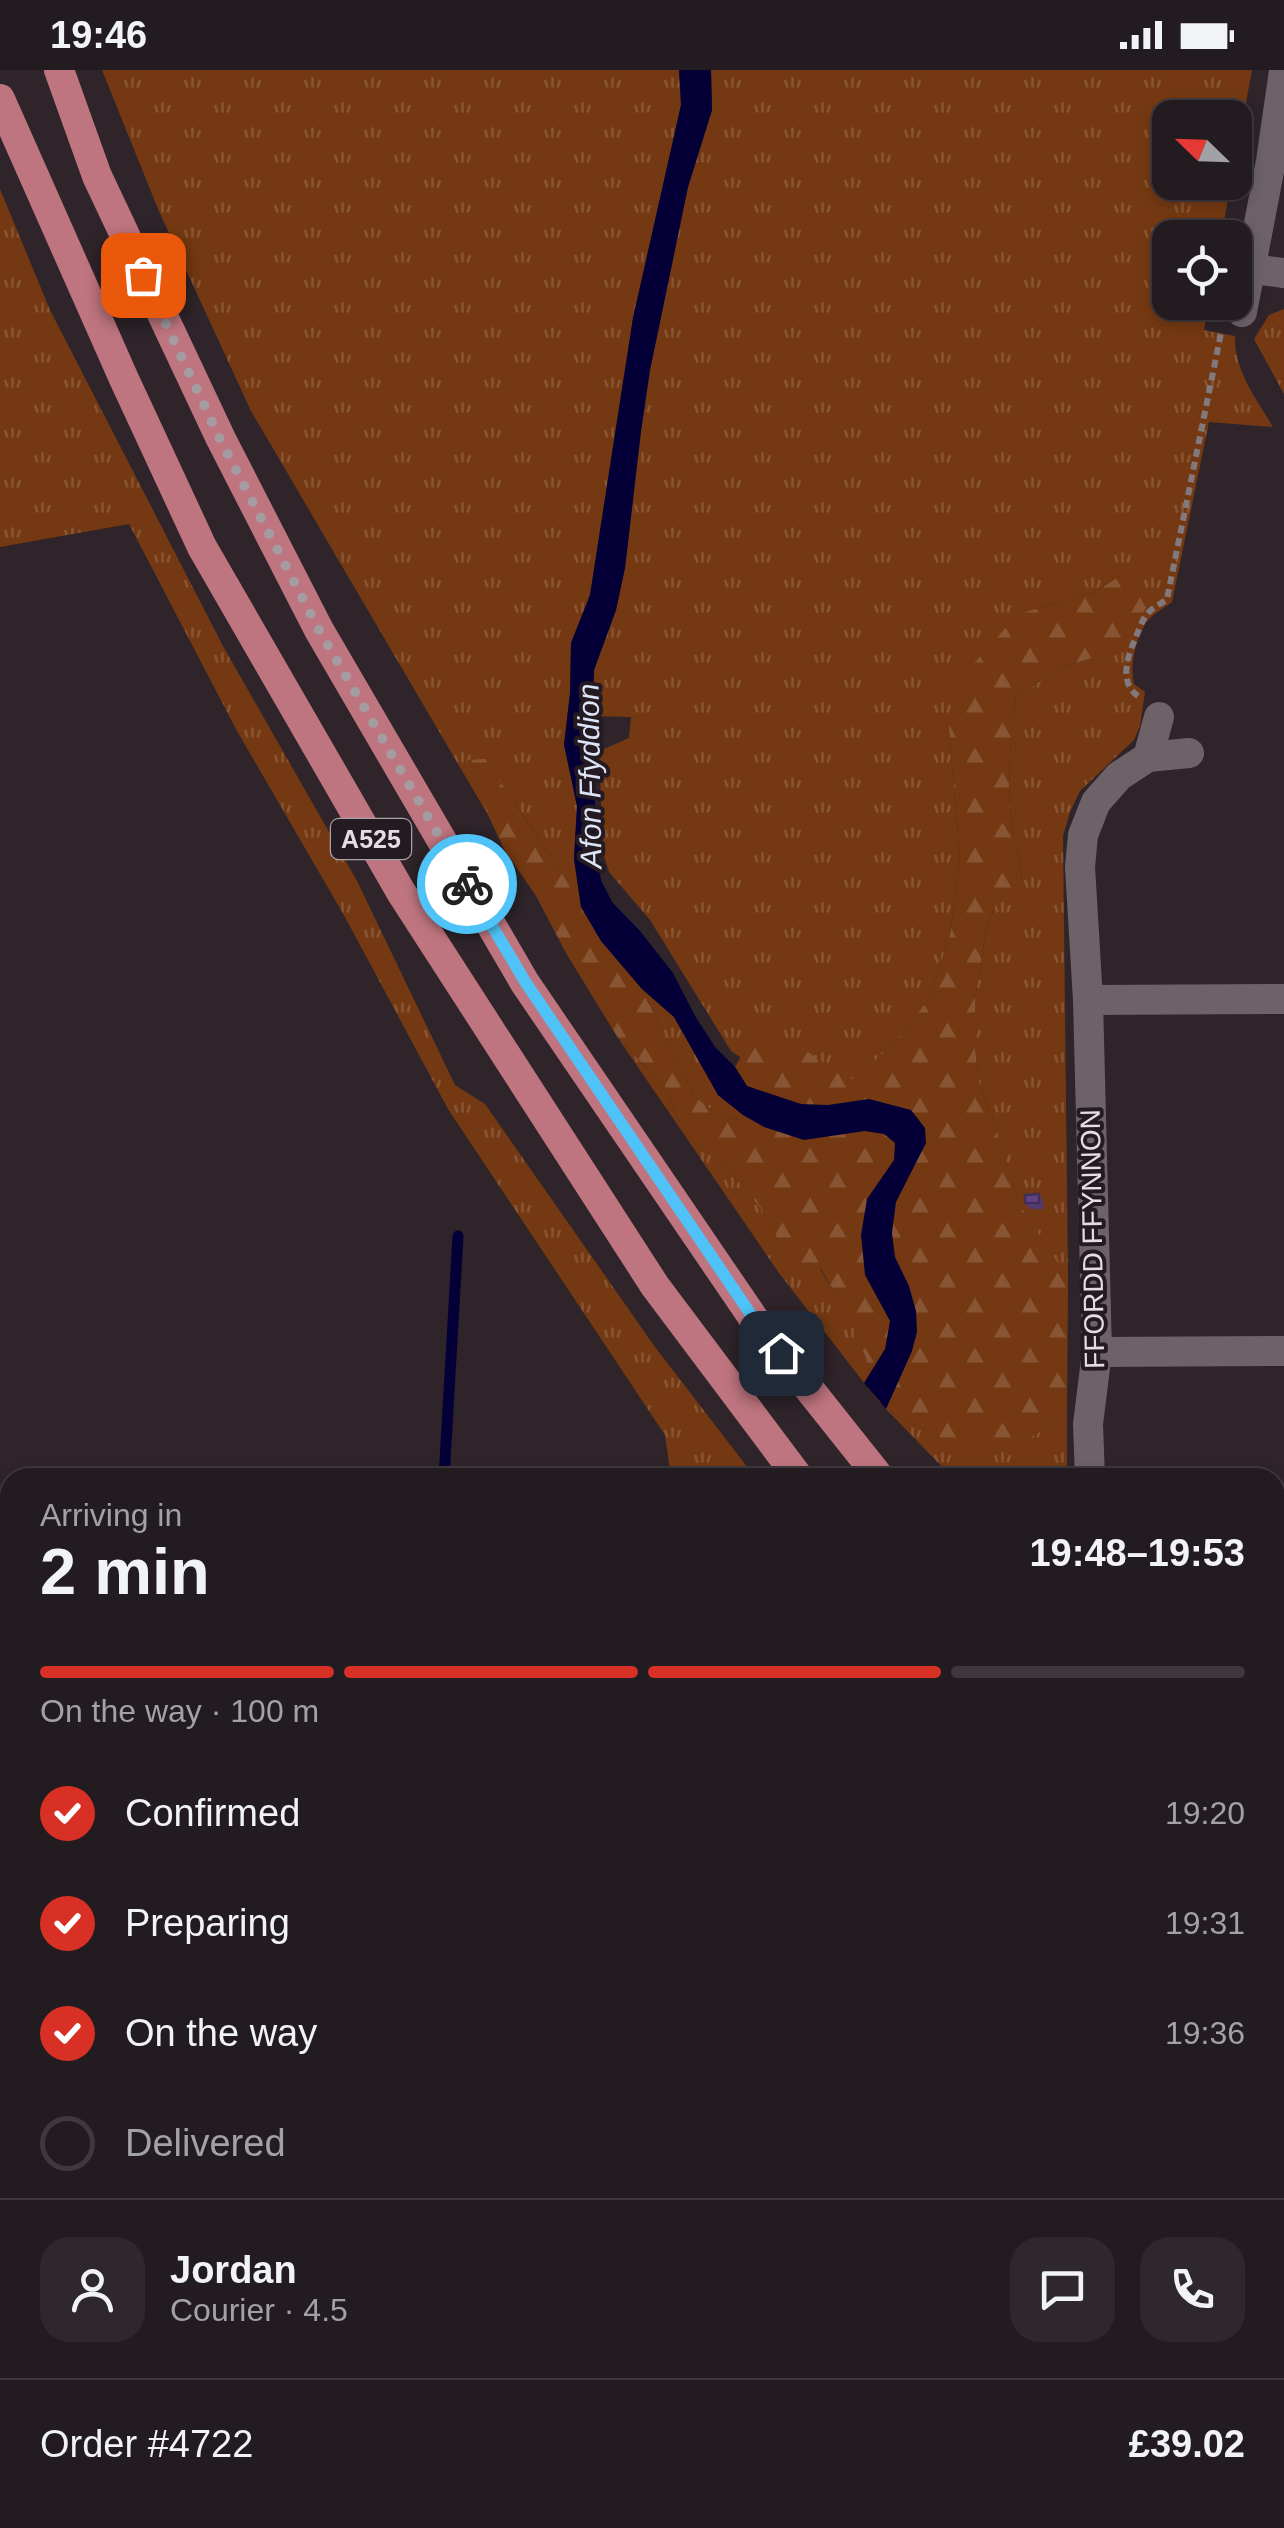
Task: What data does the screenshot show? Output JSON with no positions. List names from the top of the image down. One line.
{"streets":{"main road":["A525"],"street":["FFORDD FFYNNON"]},"water":["Afon Ffyddion"],"north":"top left","page":{"status":"19:46","heading":["2 min","Arriving in","19:48–19:53"],"panel":["Jordan","Courier · 4.5","Order #4722","£39.02"],"bar":"On the way · 100 m","list":[["Confirmed","19:20"],["Preparing","19:31"],["On the way","19:36"],"Delivered"]}}
